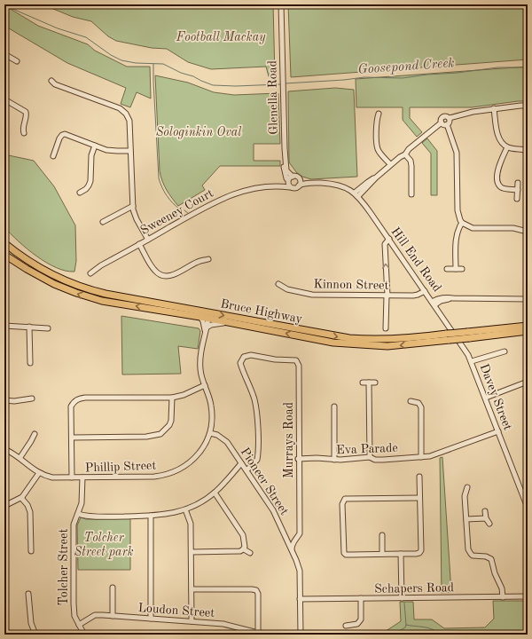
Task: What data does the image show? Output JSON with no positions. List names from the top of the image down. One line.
{"streets":{"highway":["Bruce Highway"],"street":["Glenella Road","Sweeney Court","Hill End Road","Kinnon Street","Davey Street","Murrays Road","Eva Parade","Phillip Street","Pioneer Street","Tolcher Street","Schapers Road","Loudon Street"]},"crossings":[["Glenella Road","Sweeney Court"],["Hill End Road","Kinnon Street"],["Hill End Road","Davey Street"],["Davey Street","Eva Parade"],["Murrays Road","Eva Parade"],["Murrays Road","Pioneer Street"],["Phillip Street","Pioneer Street"],["Phillip Street","Tolcher Street"],["Pioneer Street","Schapers Road"],["Tolcher Street","Loudon Street"]],"water":["Goosepond Creek"],"parks":["Football Mackay","Sologinkin Oval","Tolcher Street park"]}
